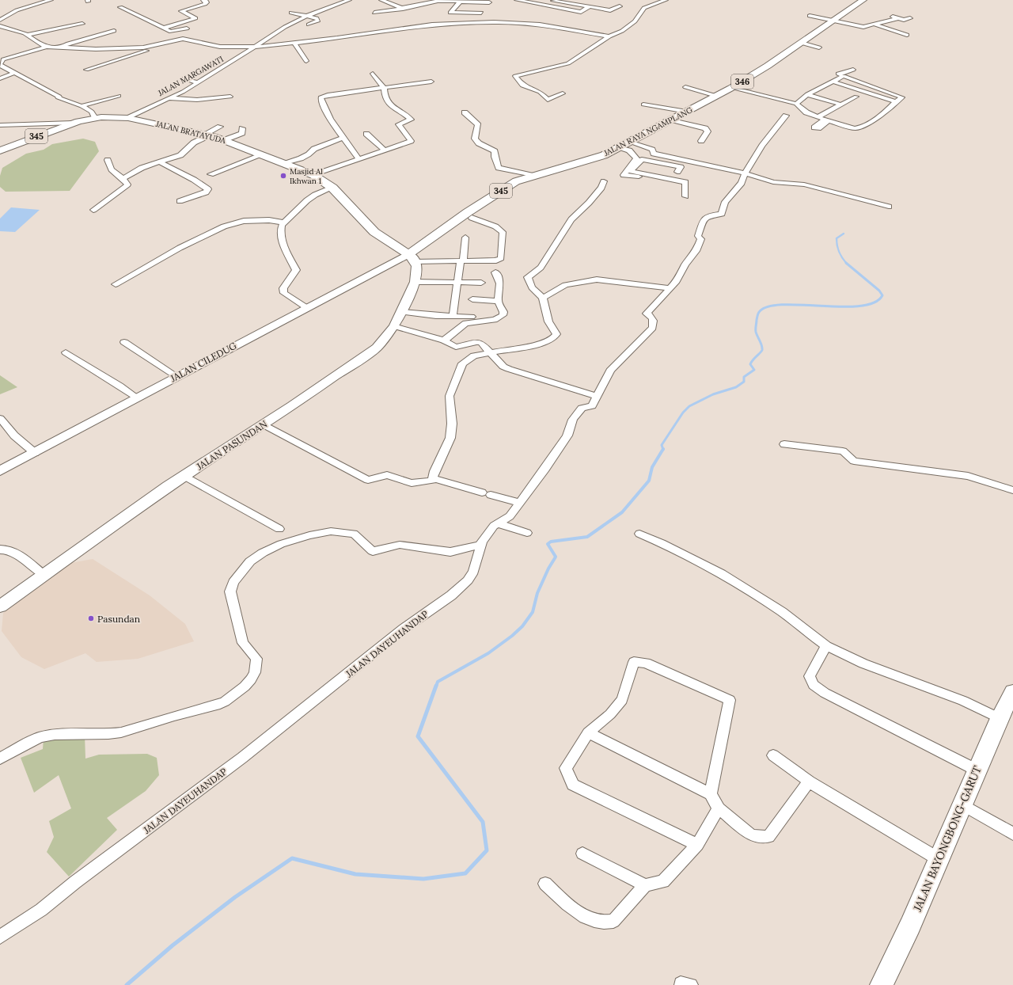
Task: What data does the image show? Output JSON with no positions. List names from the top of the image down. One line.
{"streets":{"main road":["346","JALAN RAYA NGAMPLANG","JALAN BRATAYUDA","345","JALAN BAYONGBONG-GARUT"],"street":["JALAN MARGAWATI","JALAN CILEDUG","JALAN PASUNDAN","JALAN DAYEUHANDAP"]},"crossings":[["JALAN MARGAWATI","JALAN BRATAYUDA"],["JALAN RAYA NGAMPLANG","JALAN BRATAYUDA"],["JALAN RAYA NGAMPLANG","JALAN CILEDUG"],["JALAN RAYA NGAMPLANG","JALAN PASUNDAN"],["JALAN BRATAYUDA","JALAN CILEDUG"],["JALAN BRATAYUDA","JALAN PASUNDAN"],["JALAN CILEDUG","JALAN PASUNDAN"]],"places":["Masjid Al Ikhwan 1","Pasundan"]}
